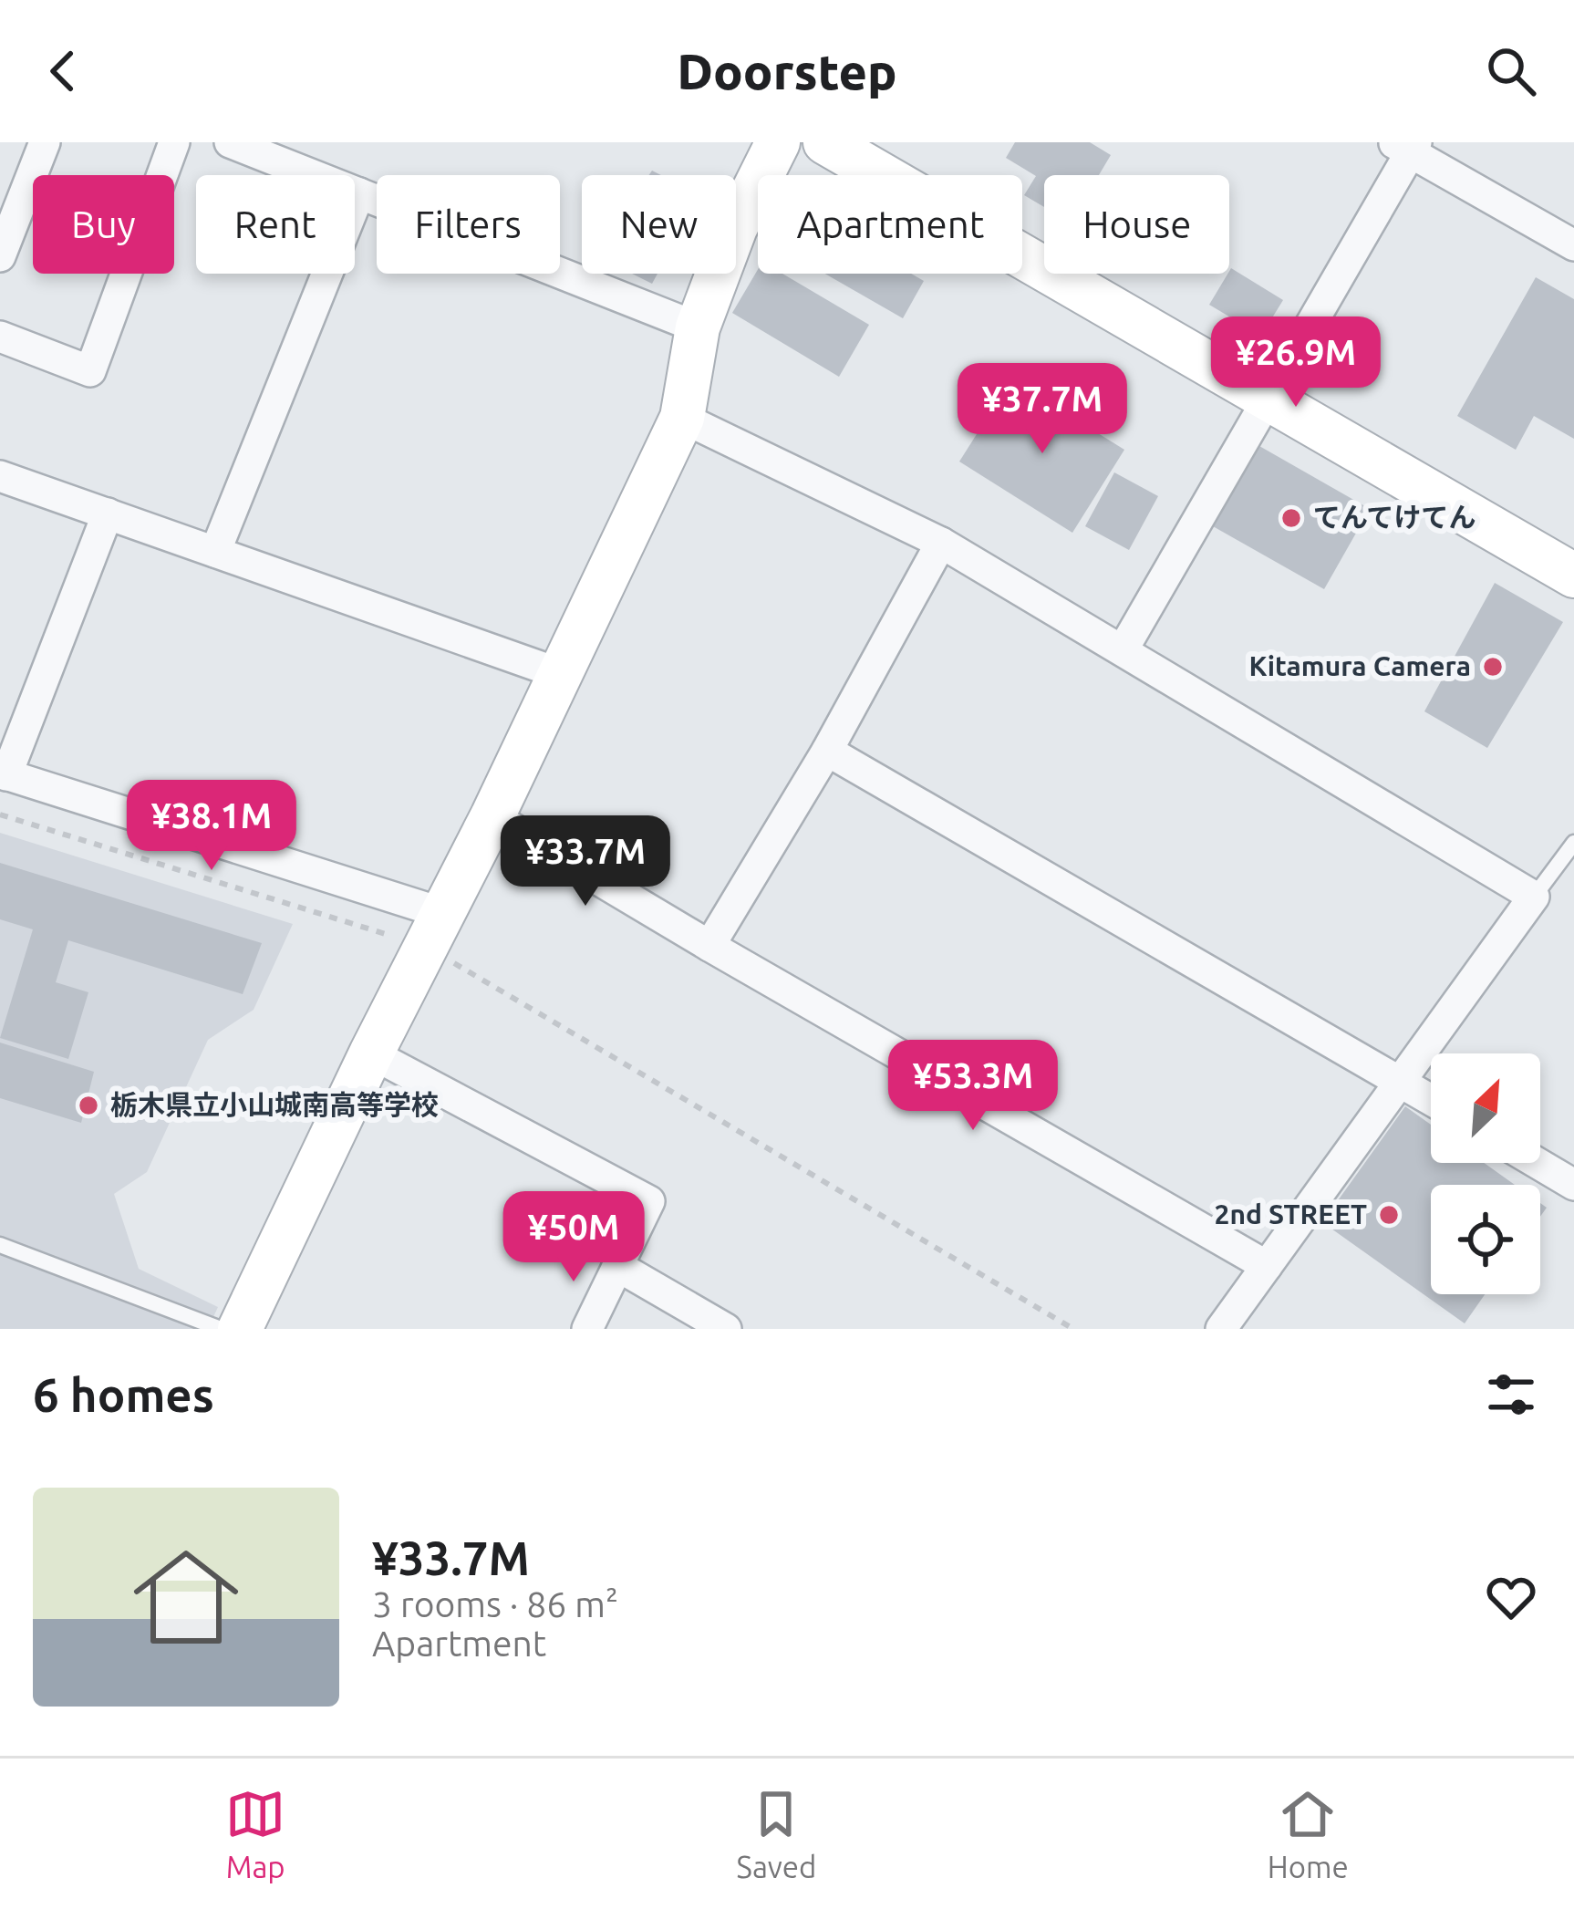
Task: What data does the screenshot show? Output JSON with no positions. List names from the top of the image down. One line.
{"places":["てんてけてん","Kitamura Camera","栃木県立小山城南高等学校","2nd STREET"],"north":"top right","page":{"header":"Doorstep","chip":["Buy","Rent","Filters","New","Apartment","House"],"price":["¥26.9M","¥37.7M","¥38.1M","¥33.7M","¥53.3M","¥50M"],"heading":"6 homes","list":[{"name":"¥33.7M","note":"3 rooms · 86 m² · Apartment"}],"tabs":["Map","Saved","Home"]}}
